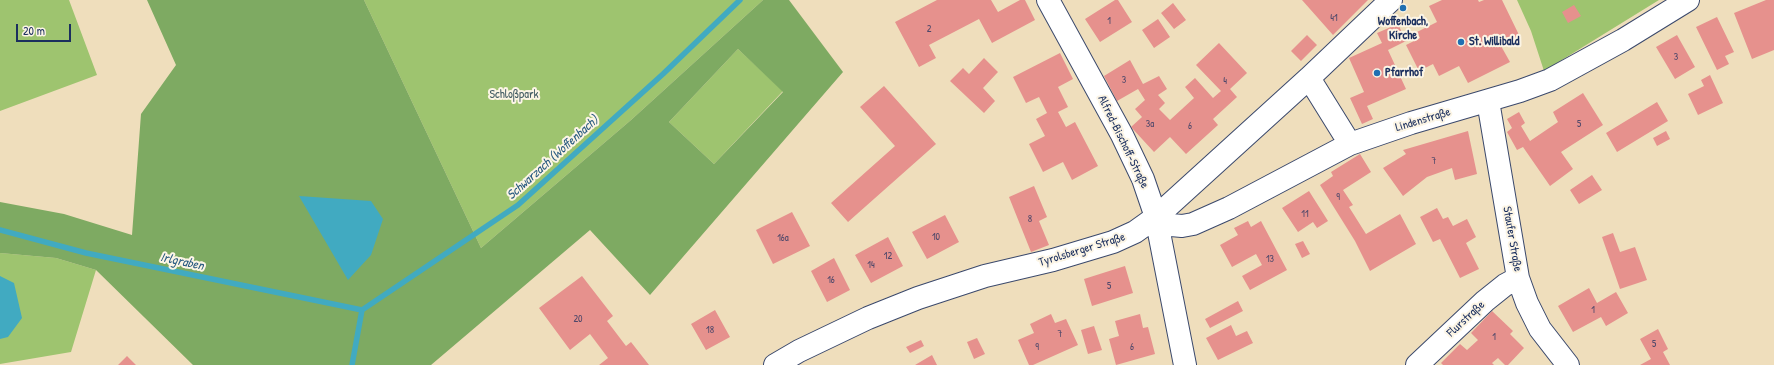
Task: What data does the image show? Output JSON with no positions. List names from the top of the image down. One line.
{"streets":{"street":["Lindenstraße","Alfred-Bischoff-Straße","Staufer Straße","Tyrolsberger Straße","Flurstraße"]},"crossings":[["Lindenstraße","Alfred-Bischoff-Straße"],["Lindenstraße","Staufer Straße"],["Lindenstraße","Tyrolsberger Straße"],["Alfred-Bischoff-Straße","Tyrolsberger Straße"],["Staufer Straße","Flurstraße"]],"water":["Schwarzach (Woffenbach)","Irlgraben"],"parks":["Schloßpark"],"places":["Woffenbach, Kirche","St. Willibald","Pfarrhof"],"house_numbers":["41","1","2","3","3","4","3a","5","6","7","9","11","8","10","16a","12","13","14","16","5","1","20","18","7","1","5","9","6"],"scale_bar":"20 m"}
